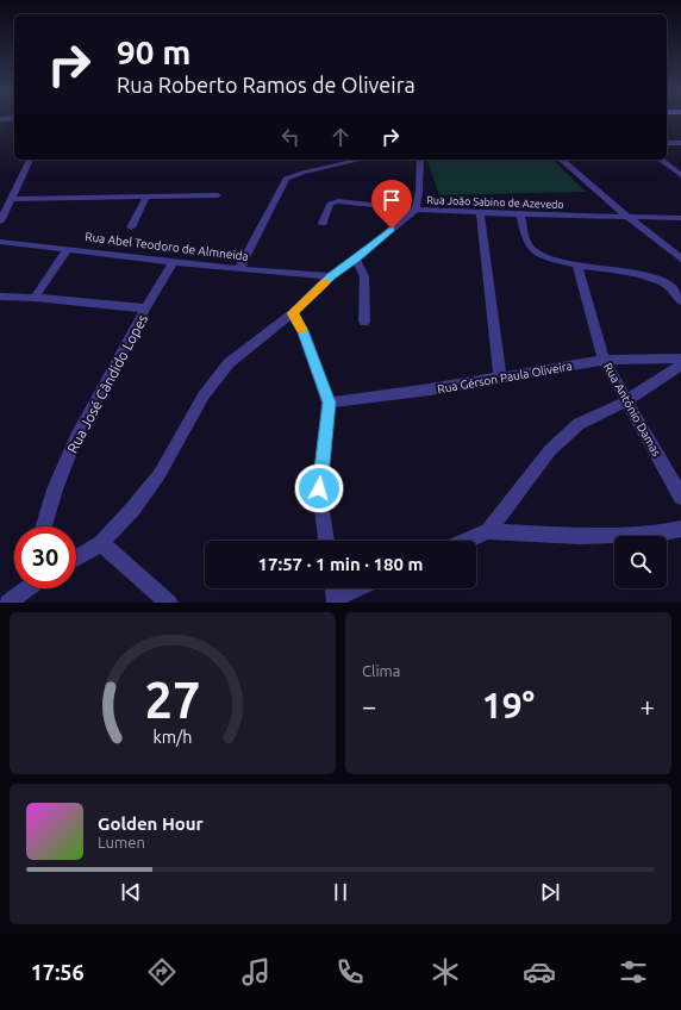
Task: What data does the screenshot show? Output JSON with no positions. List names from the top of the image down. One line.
{"streets":{"street":["Rua João Sabino de Azevedo","Rua Abel Teodoro de Almneida","Rua Gérson Paula Oliveira","Rua José Cândido Lopes","Rua Antônio Damas"]},"crossings":[["Rua Abel Teodoro de Almneida","Rua José Cândido Lopes"],["Rua Gérson Paula Oliveira","Rua Antônio Damas"]],"page":{"turn":["90 m","Rua Roberto Ramos de Oliveira"],"limit":"30","trip":"17:57 · 1 min · 180 m","tile":"Clima","heat":["−","19°","+"],"song":["Golden Hour","Lumen"],"tabs":"17:56","gauge":["27","km/h"]}}
